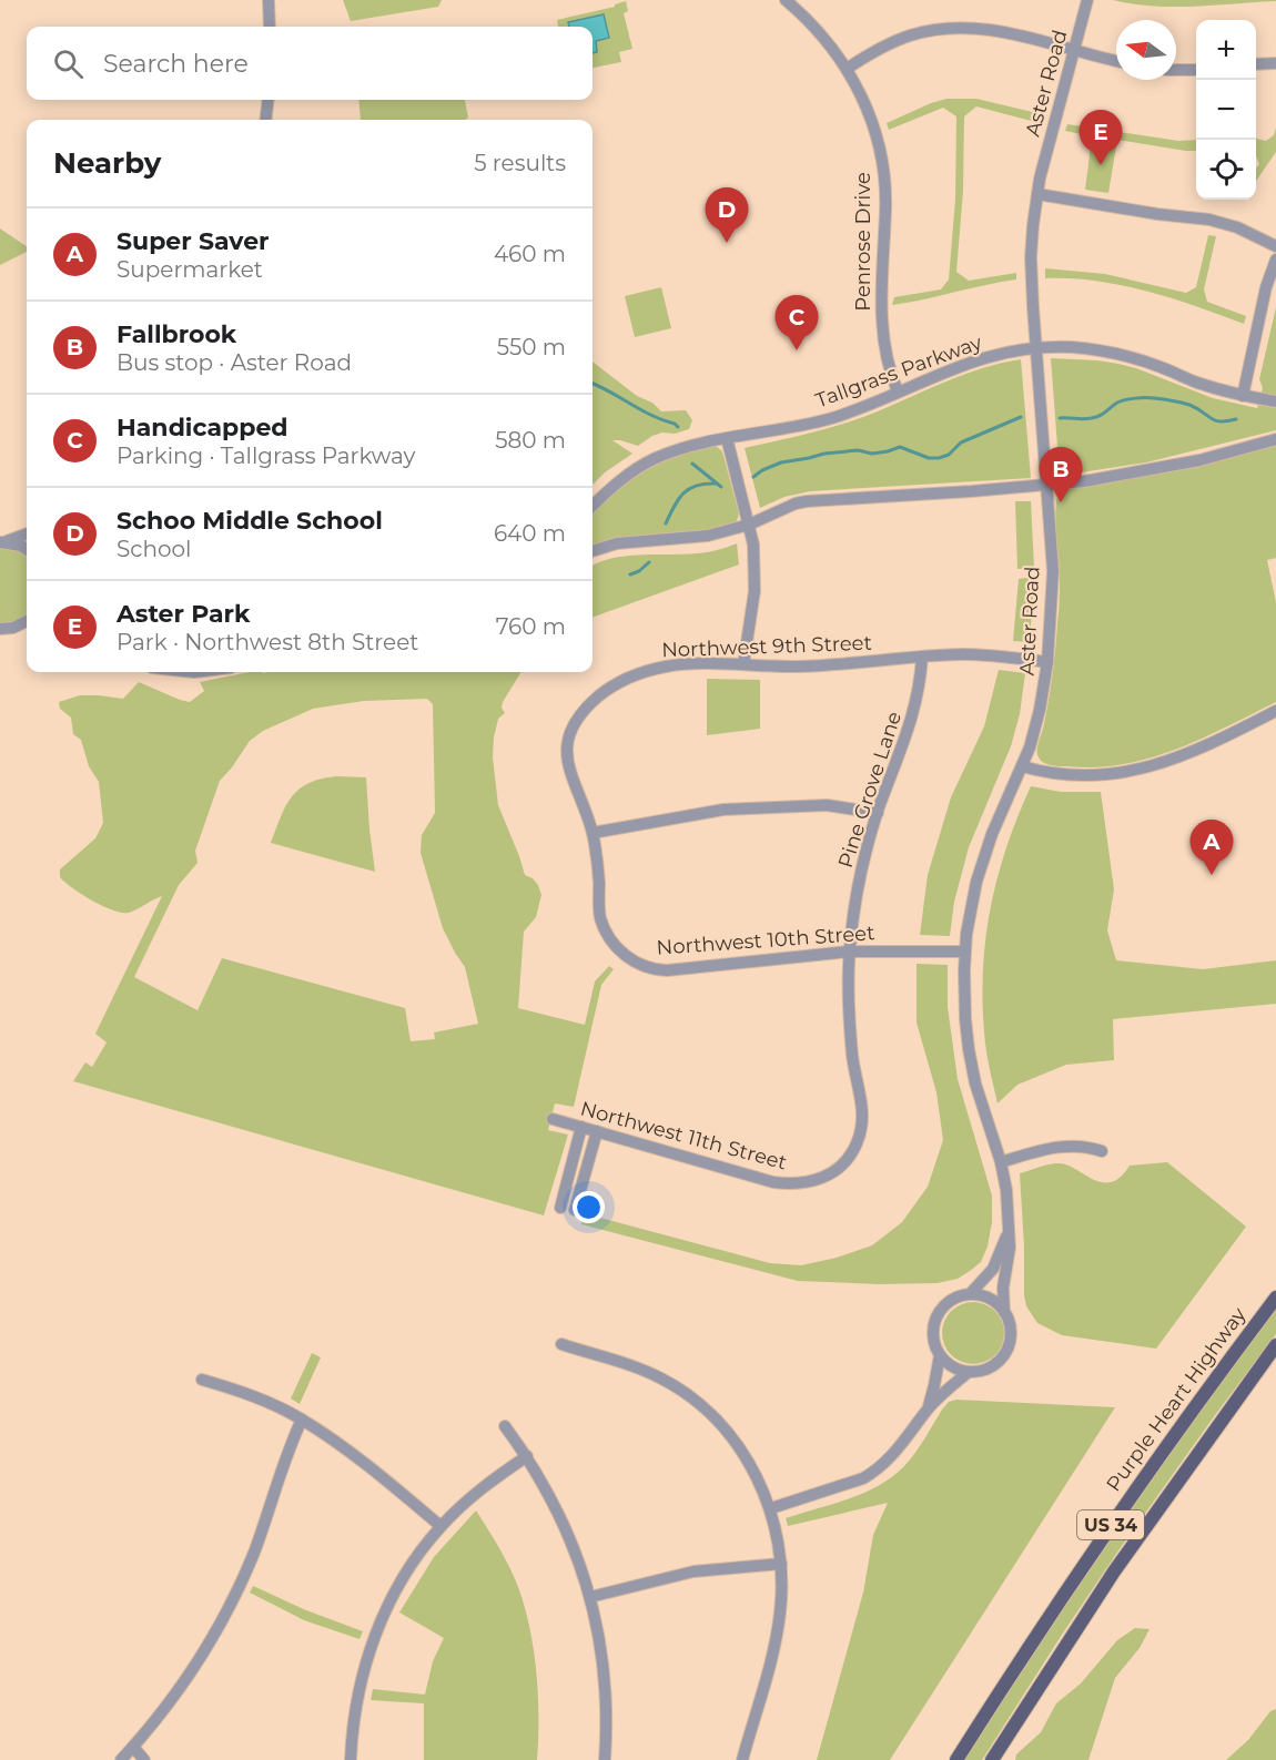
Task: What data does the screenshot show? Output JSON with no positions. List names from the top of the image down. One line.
{"streets":{"main road":["Purple Heart Highway","US 34"],"street":["Aster Road","Penrose Drive","Tallgrass Parkway","Northwest 9th Street","Pine Grove Lane","Northwest 10th Street","Northwest 11th Street"]},"crossings":[["Aster Road","Tallgrass Parkway"],["Aster Road","Northwest 9th Street"],["Aster Road","Northwest 10th Street"],["Penrose Drive","Tallgrass Parkway"],["Northwest 9th Street","Pine Grove Lane"],["Northwest 9th Street","Northwest 10th Street"],["Pine Grove Lane","Northwest 10th Street"],["Pine Grove Lane","Northwest 11th Street"]],"north":"left","page":{"map_buttons":["+","−"],"search":"Search here","pins":["E","D","C","B","A"],"heading":["Nearby","5 results"],"list":[{"mark":"A","name":"Super Saver","note":"Supermarket","value":"460 m"},{"mark":"B","name":"Fallbrook","note":"Bus stop · Aster Road","value":"550 m"},{"mark":"C","name":"Handicapped","note":"Parking · Tallgrass Parkway","value":"580 m"},{"mark":"D","name":"Schoo Middle School","note":"School","value":"640 m"},{"mark":"E","name":"Aster Park","note":"Park · Northwest 8th Street","value":"760 m"}]}}
